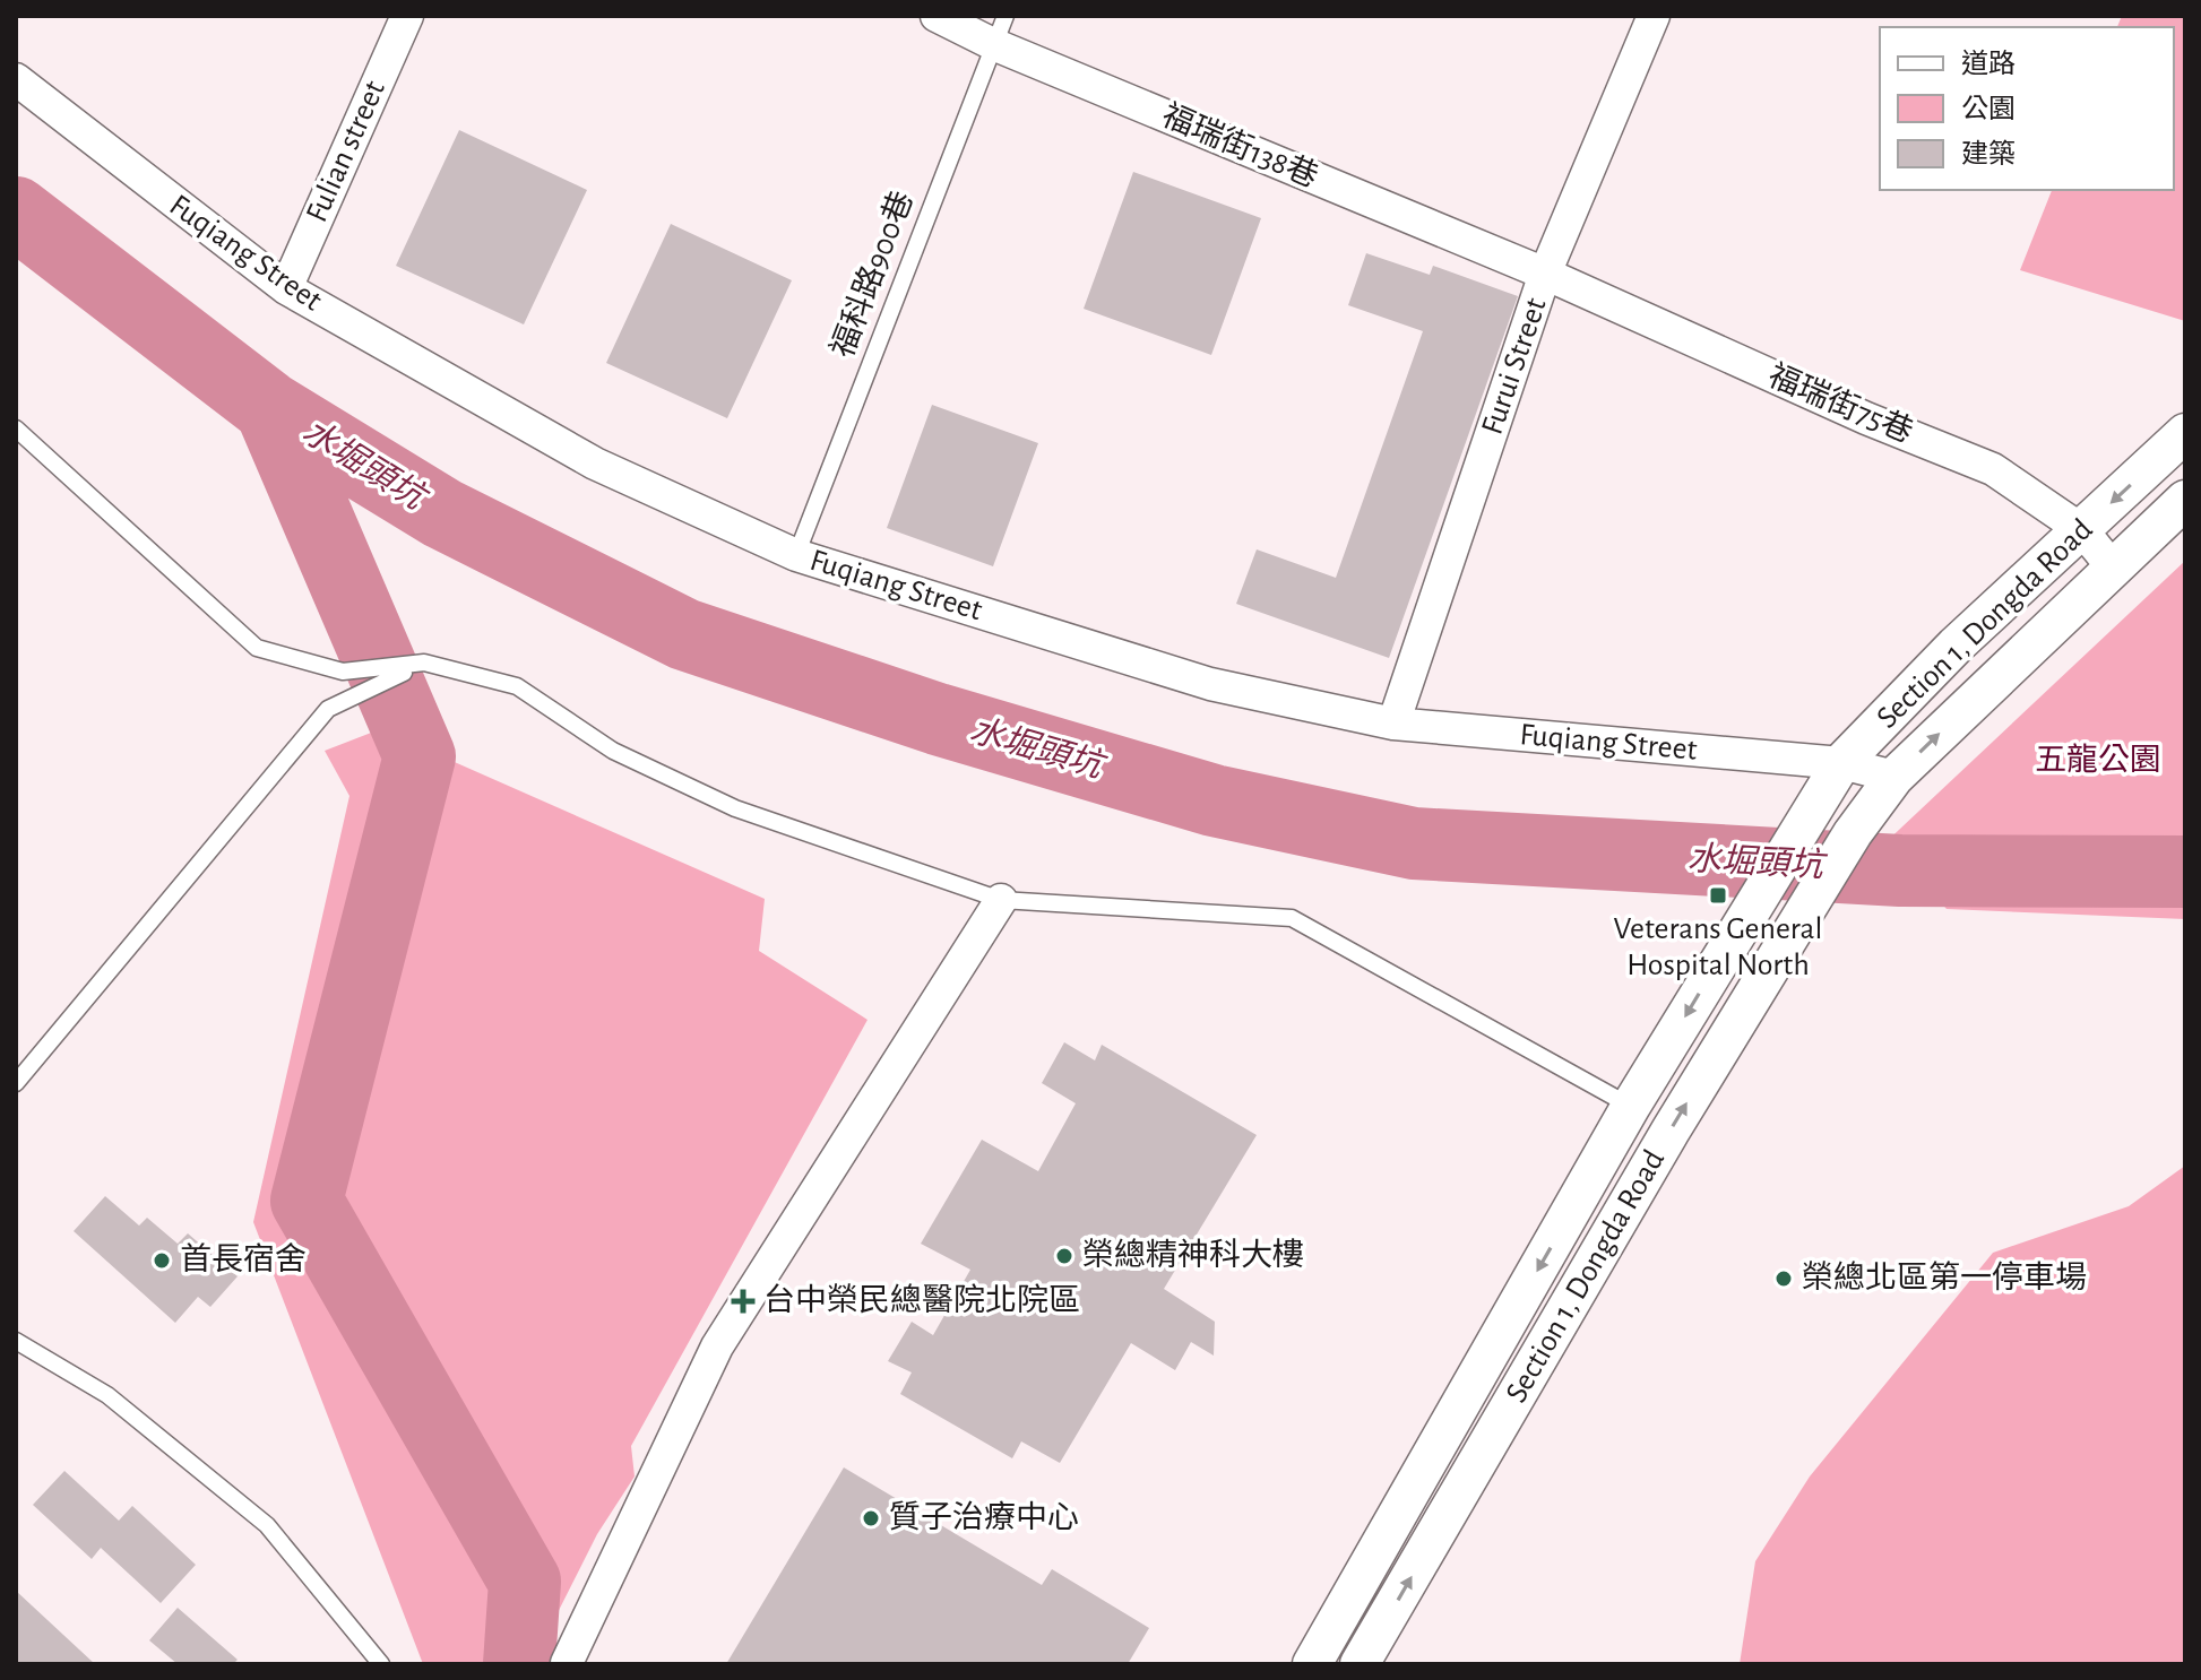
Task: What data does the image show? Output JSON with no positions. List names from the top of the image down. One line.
{"streets":{"street":["福瑞街138巷","Fulian street","Fuqiang Street","Furui Street","福瑞街75巷","Section 1, Dongda Road"],"lane":["福科路900巷"]},"crossings":[["福瑞街138巷","福科路900巷"],["福瑞街138巷","Furui Street"],["福瑞街138巷","福瑞街75巷"],["Fulian street","Fuqiang Street"],["Fuqiang Street","福科路900巷"],["Fuqiang Street","Furui Street"],["Fuqiang Street","Section 1, Dongda Road"],["Furui Street","福瑞街75巷"],["福瑞街75巷","Section 1, Dongda Road"]],"water":["水堀頭坑"],"parks":["五龍公園"],"places":{"transit":["Veterans General Hospital North"],"other":["榮總精神科大樓","首長宿舍","榮總北區第一停車場","質子治療中心"],"health":["台中榮民總醫院北院區"]},"legend":["道路","公園","建築"]}
